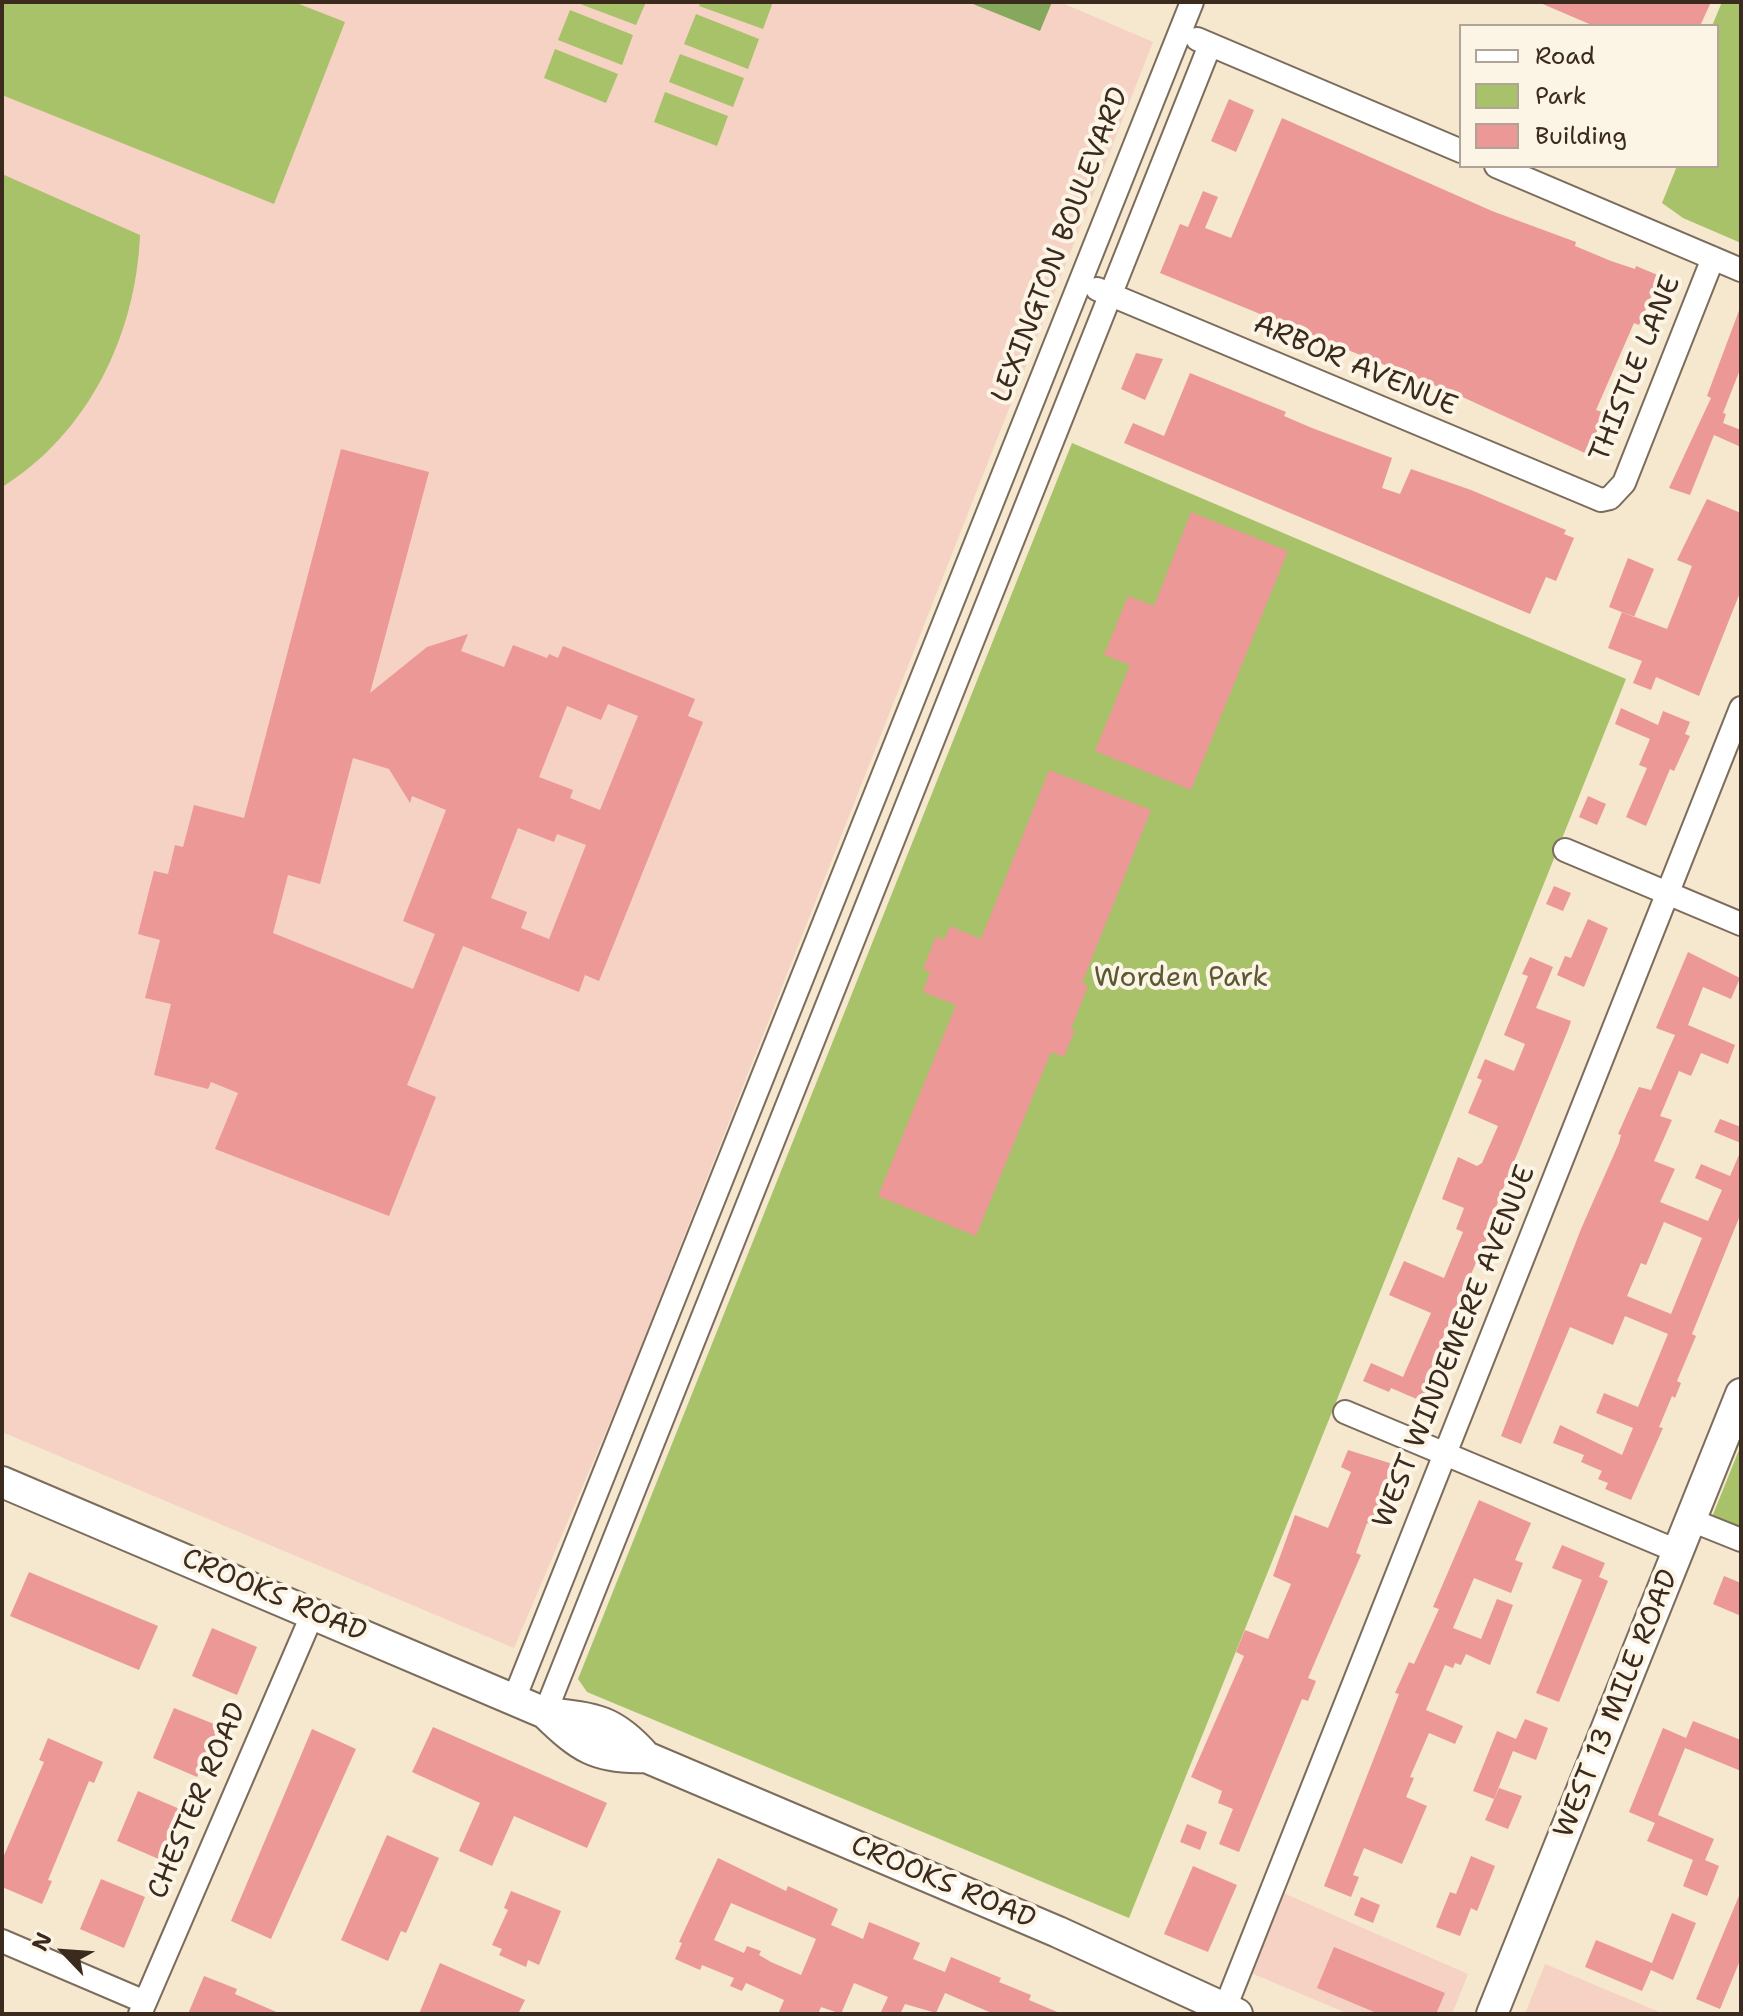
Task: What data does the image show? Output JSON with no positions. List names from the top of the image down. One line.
{"streets":{"main road":["CROOKS ROAD","WEST 13 MILE ROAD"],"street":["LEXINGTON BOULEVARD","ARBOR AVENUE","THISTLE LANE","WEST WINDEMERE AVENUE","CHESTER ROAD"]},"crossings":[["LEXINGTON BOULEVARD","ARBOR AVENUE"],["LEXINGTON BOULEVARD","CROOKS ROAD"],["ARBOR AVENUE","THISTLE LANE"],["WEST WINDEMERE AVENUE","CROOKS ROAD"],["CROOKS ROAD","CHESTER ROAD"]],"parks":["Worden Park"],"legend":["Road","Park","Building"],"north":"top left"}
